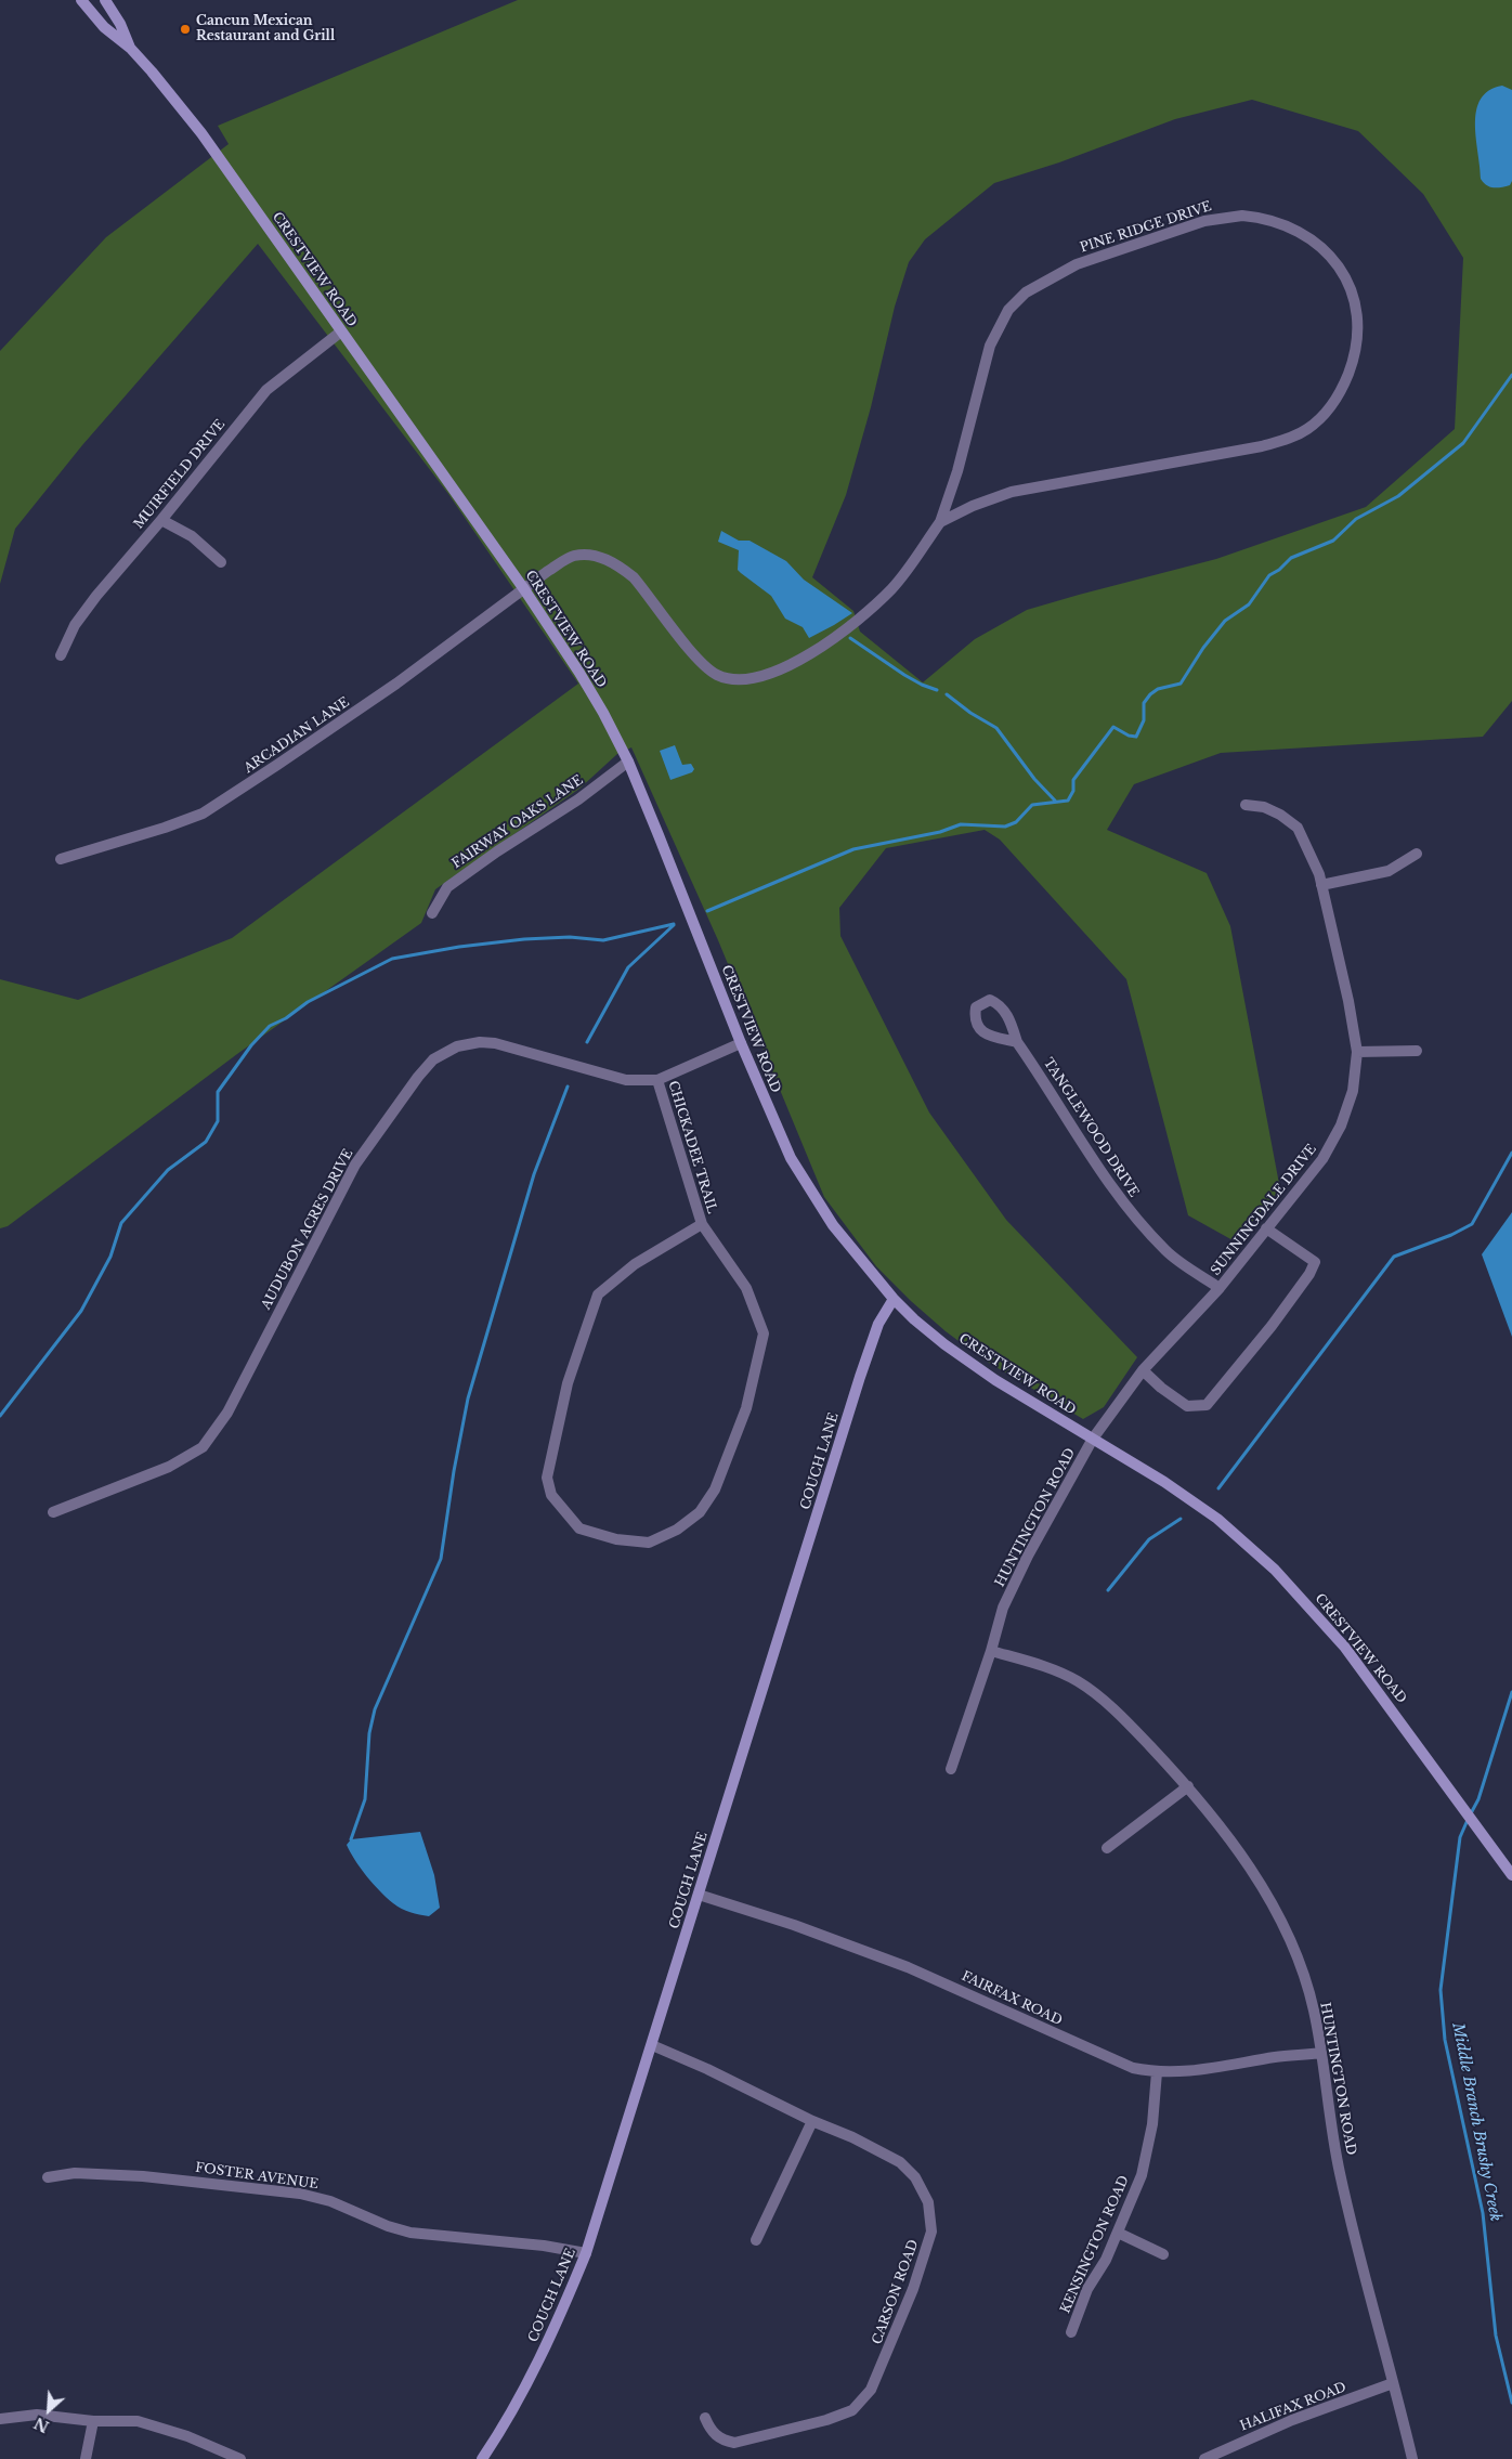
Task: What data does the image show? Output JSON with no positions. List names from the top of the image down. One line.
{"streets":{"street":["PINE RIDGE DRIVE","CRESTVIEW ROAD","MUIRFIELD DRIVE","ARCADIAN LANE","FAIRWAY OAKS LANE","TANGLEWOOD DRIVE","CHICKADEE TRAIL","SUNNINGDALE DRIVE","AUDUBON ACRES DRIVE","COUCH LANE","HUNTINGTON ROAD","FAIRFAX ROAD","FOSTER AVENUE","KENSINGTON ROAD","CARSON ROAD","HALIFAX ROAD"]},"crossings":[["PINE RIDGE DRIVE","CRESTVIEW ROAD"],["PINE RIDGE DRIVE","ARCADIAN LANE"],["CRESTVIEW ROAD","MUIRFIELD DRIVE"],["CRESTVIEW ROAD","ARCADIAN LANE"],["CRESTVIEW ROAD","FAIRWAY OAKS LANE"],["CRESTVIEW ROAD","SUNNINGDALE DRIVE"],["CRESTVIEW ROAD","AUDUBON ACRES DRIVE"],["CRESTVIEW ROAD","COUCH LANE"],["CRESTVIEW ROAD","HUNTINGTON ROAD"],["TANGLEWOOD DRIVE","SUNNINGDALE DRIVE"],["CHICKADEE TRAIL","AUDUBON ACRES DRIVE"],["SUNNINGDALE DRIVE","HUNTINGTON ROAD"],["COUCH LANE","FAIRFAX ROAD"],["COUCH LANE","FOSTER AVENUE"],["COUCH LANE","CARSON ROAD"],["HUNTINGTON ROAD","FAIRFAX ROAD"],["HUNTINGTON ROAD","HALIFAX ROAD"],["FAIRFAX ROAD","KENSINGTON ROAD"]],"water":["Middle Branch Brushy Creek"],"places":["Cancun Mexican Restaurant and Grill"],"north":"bottom left"}
